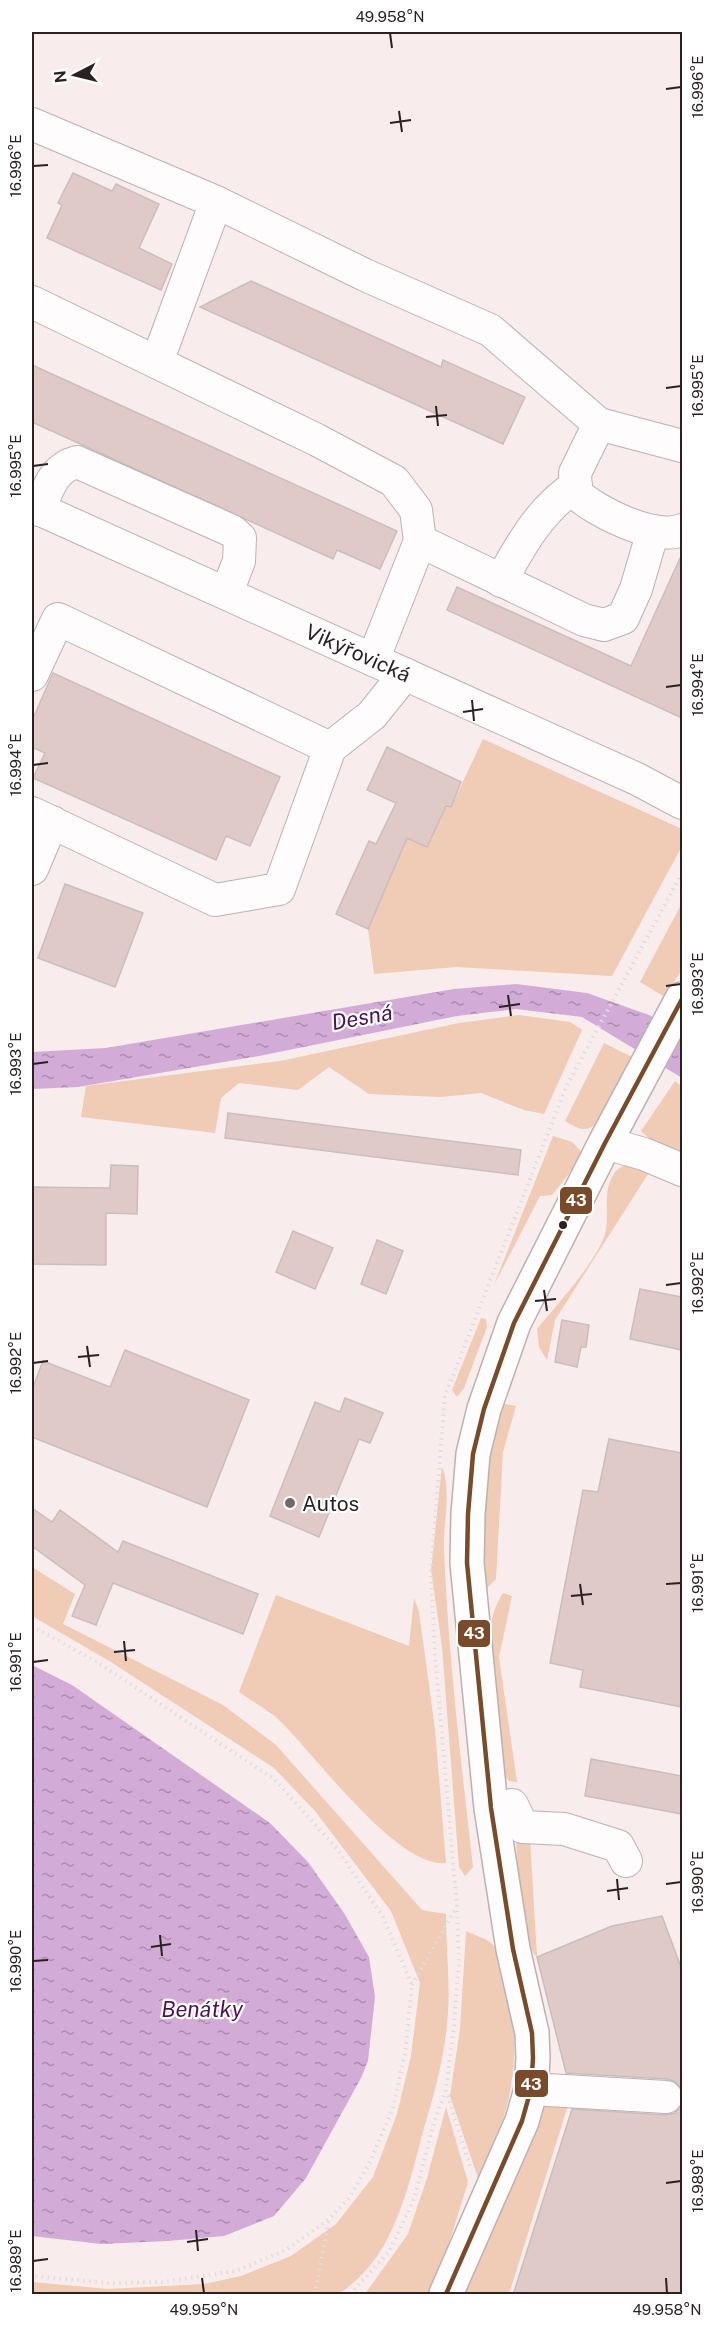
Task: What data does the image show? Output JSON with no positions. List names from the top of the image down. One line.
{"streets":{"street":["Vikýřovická"]},"water":["Desná","Benátky"],"places":["Autos"],"lines":["transit line 43"],"north":"left","coordinates":["49.958°N","16.996°E","16.995°E","16.994°E","16.993°E","16.992°E","16.991°E","16.990°E","16.989°E","49.959°N"]}
